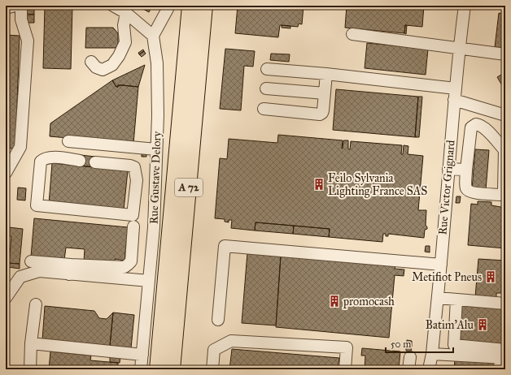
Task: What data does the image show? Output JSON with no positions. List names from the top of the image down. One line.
{"streets":{"highway":["A 72"],"street":["Rue Gustave Delory","Rue Victor Grignard"]},"places":{"building":["Feilo Sylvania Lighting France SAS","Metifiot Pneus","promocash","Batim'Alu"]},"scale_bar":"50 m"}
